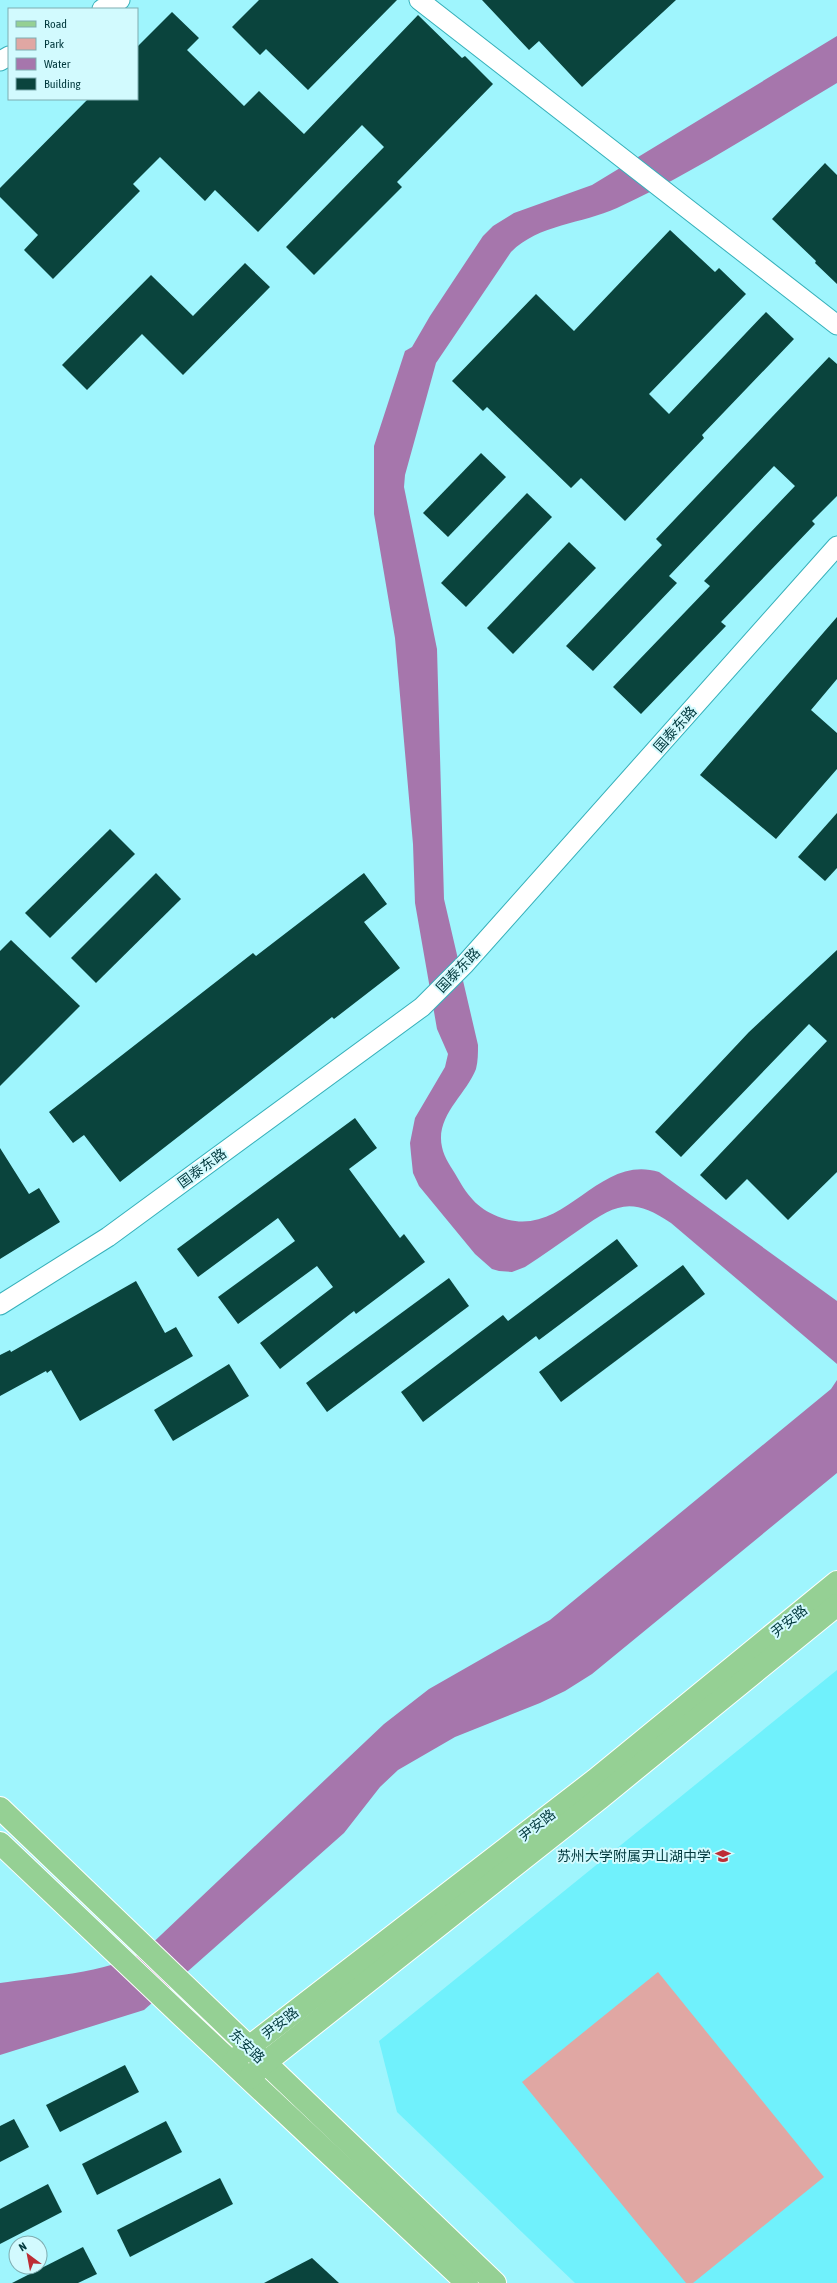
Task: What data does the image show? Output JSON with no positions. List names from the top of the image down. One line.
{"streets":{"main road":["尹安路","东安路"],"street":["国泰东路"]},"crossings":[["尹安路","东安路"]],"places":{"school or university":["苏州大学附属尹山湖中学"]},"legend":["Road","Park","Water","Building"],"north":"top left"}
